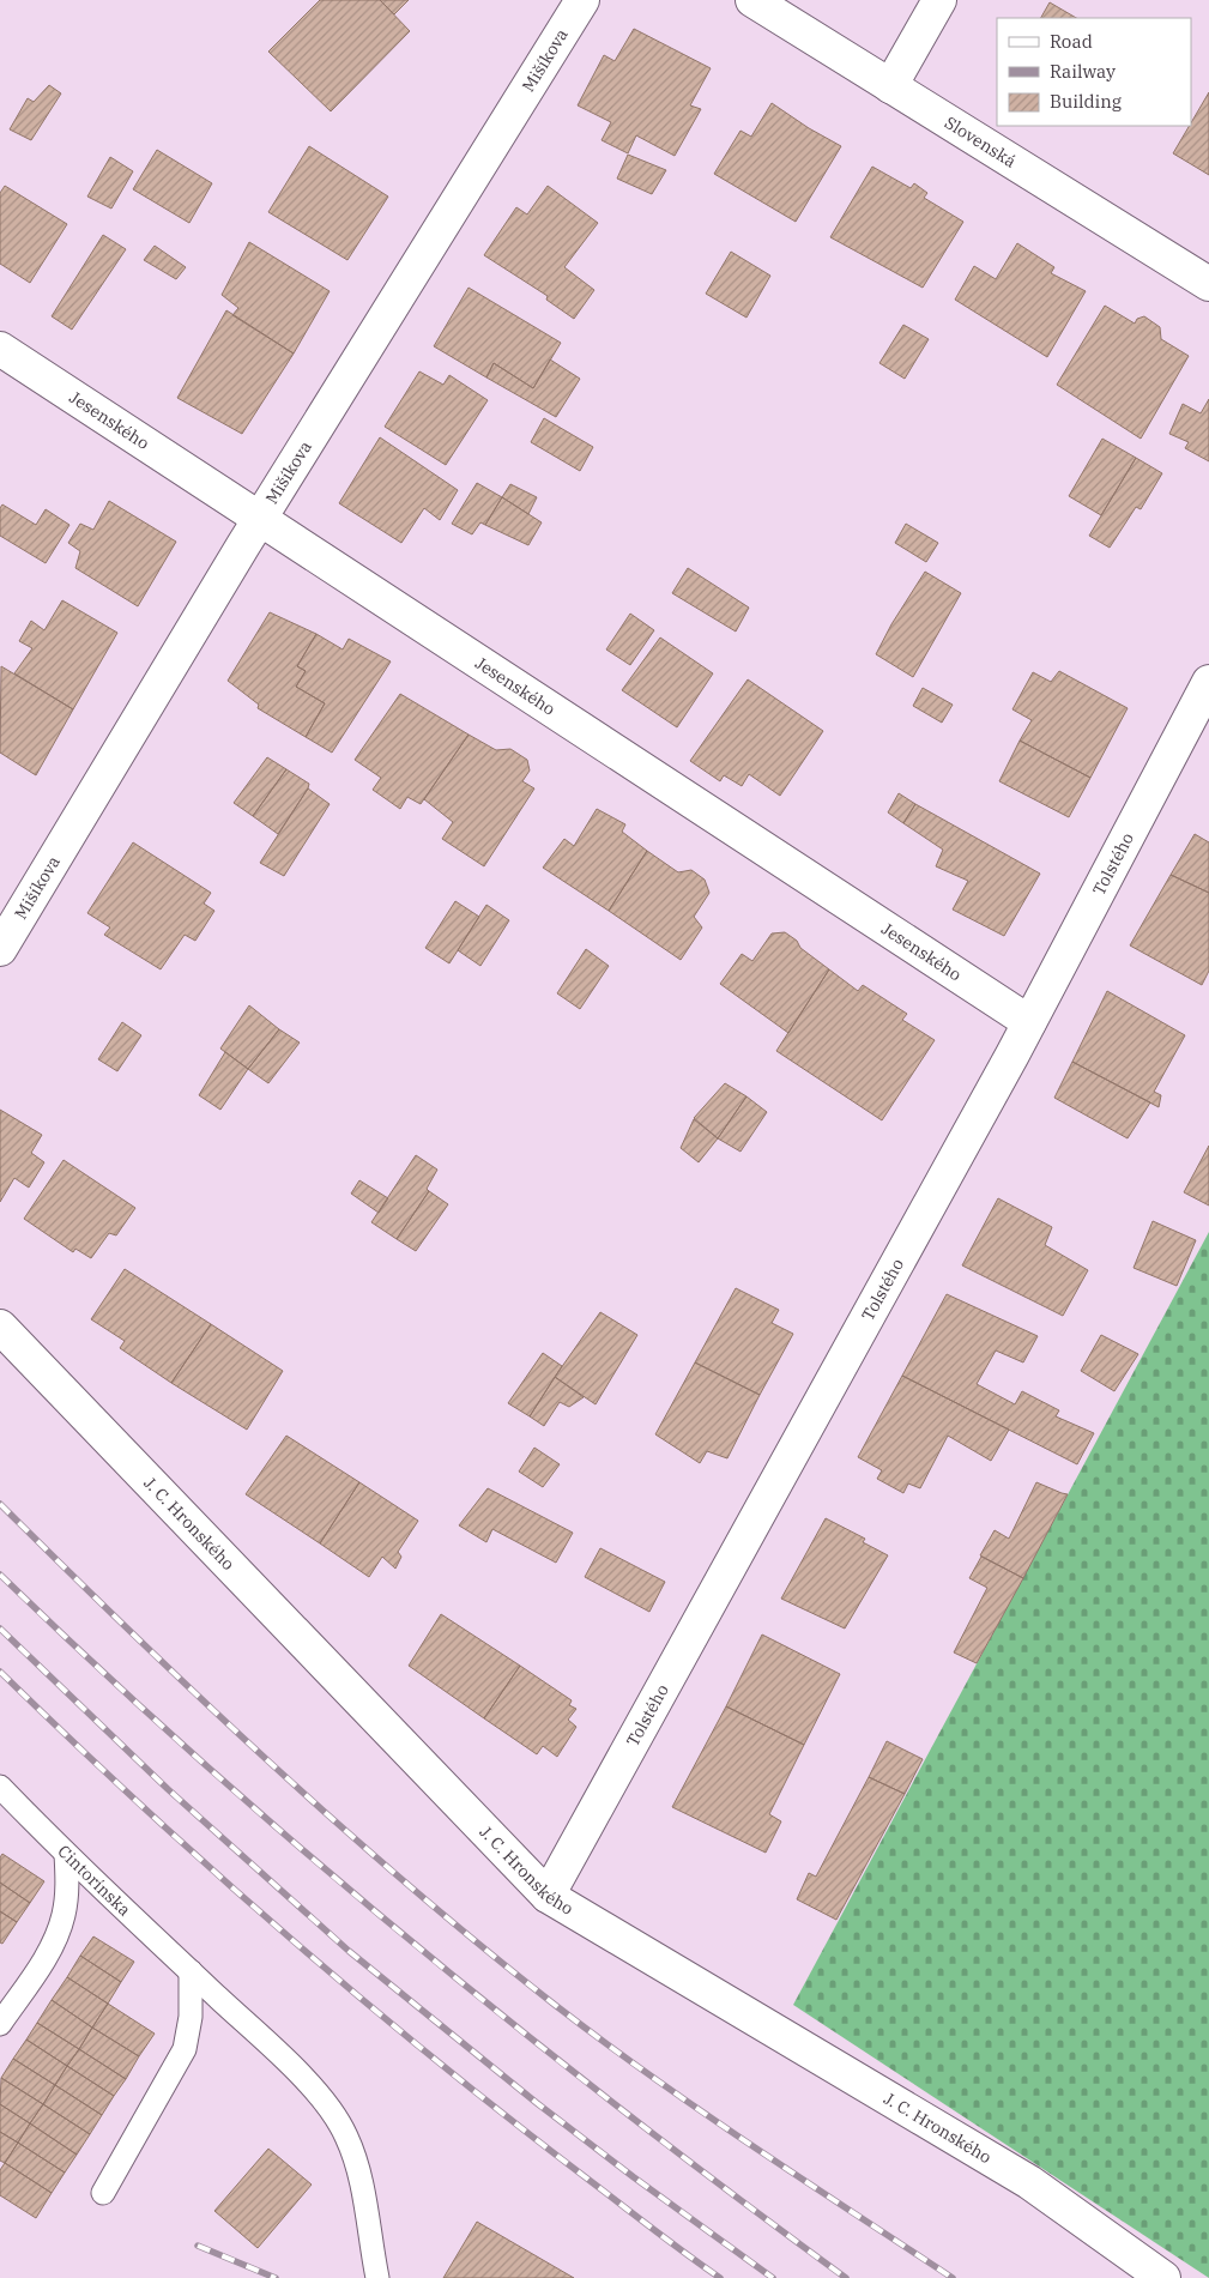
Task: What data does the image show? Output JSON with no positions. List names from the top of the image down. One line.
{"streets":{"street":["Mišíkova","Slovenská","Jesenského","Tolstého","J. C. Hronského"],"lane":["Cintorínska"]},"crossings":[["Mišíkova","Jesenského"],["Jesenského","Tolstého"],["Tolstého","J. C. Hronského"]],"legend":["Road","Railway","Building"]}
